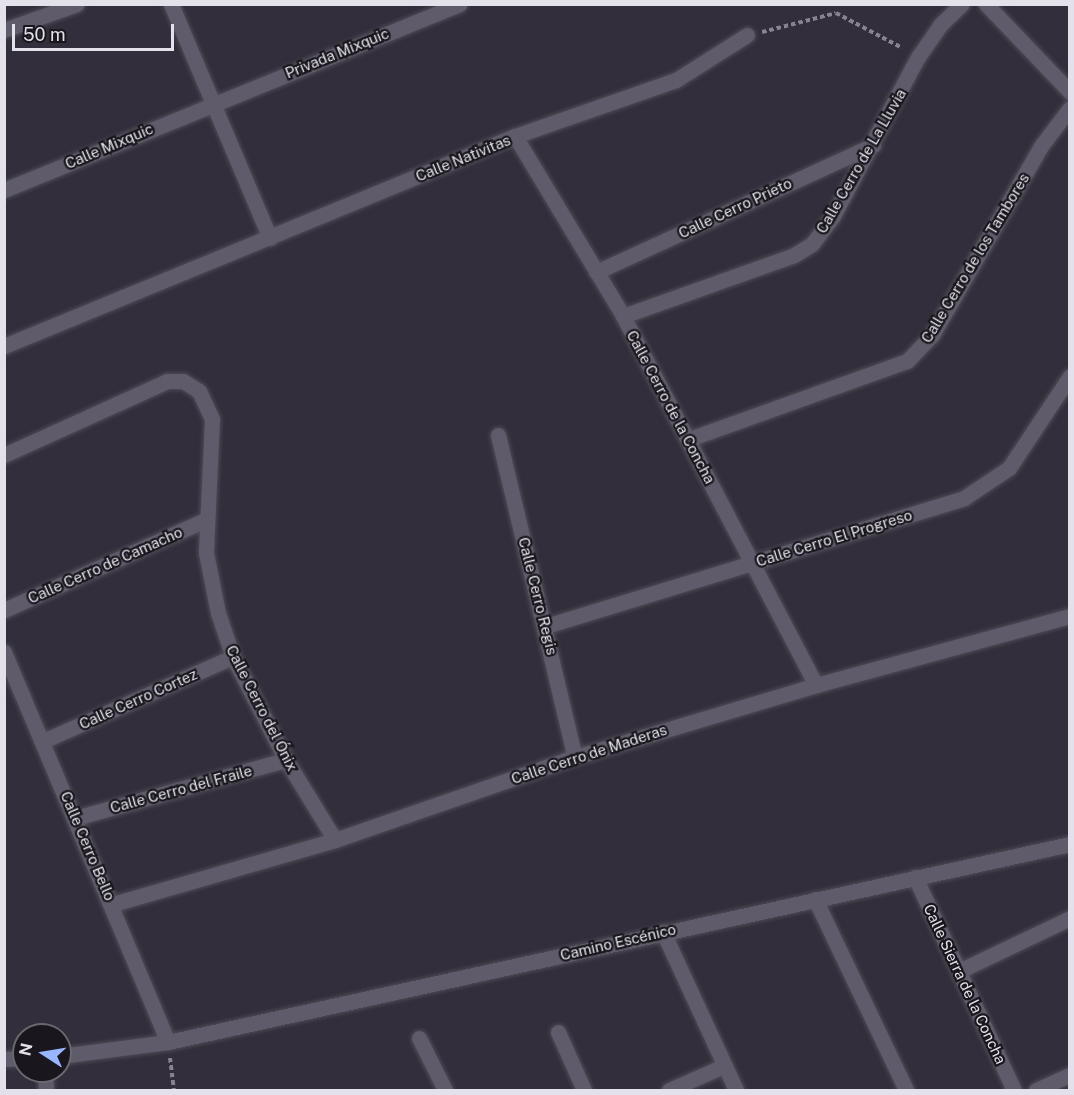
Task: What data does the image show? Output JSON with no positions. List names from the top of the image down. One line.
{"streets":{"street":["Privada Mixquic","Calle Mixquic","Calle Nativitas","Calle Cerro de La Lluvia","Calle Cerro Prieto","Calle Cerro de los Tambores","Calle Cerro de la Concha","Calle Cerro El Progreso","Calle Cerro de Camacho","Calle Cerro Regis","Calle Cerro Cortez","Calle Cerro del Ónix","Calle Cerro de Maderas","Calle Cerro del Fraile","Calle Cerro Bello","Camino Escénico","Calle Sierra de la Concha"]},"crossings":[["Privada Mixquic","Calle Mixquic"],["Calle Nativitas","Calle Cerro de la Concha"],["Calle Cerro de La Lluvia","Calle Cerro Prieto"],["Calle Cerro de La Lluvia","Calle Cerro de la Concha"],["Calle Cerro Prieto","Calle Cerro de la Concha"],["Calle Cerro de los Tambores","Calle Cerro de la Concha"],["Calle Cerro de la Concha","Calle Cerro El Progreso"],["Calle Cerro de la Concha","Calle Cerro de Maderas"],["Calle Cerro El Progreso","Calle Cerro Regis"],["Calle Cerro de Camacho","Calle Cerro del Ónix"],["Calle Cerro Regis","Calle Cerro de Maderas"],["Calle Cerro Cortez","Calle Cerro del Ónix"],["Calle Cerro Cortez","Calle Cerro Bello"],["Calle Cerro del Ónix","Calle Cerro de Maderas"],["Calle Cerro del Ónix","Calle Cerro del Fraile"],["Calle Cerro de Maderas","Calle Cerro Bello"],["Calle Cerro del Fraile","Calle Cerro Bello"],["Calle Cerro Bello","Camino Escénico"],["Camino Escénico","Calle Sierra de la Concha"]],"scale_bar":"50 m","north":"left"}
